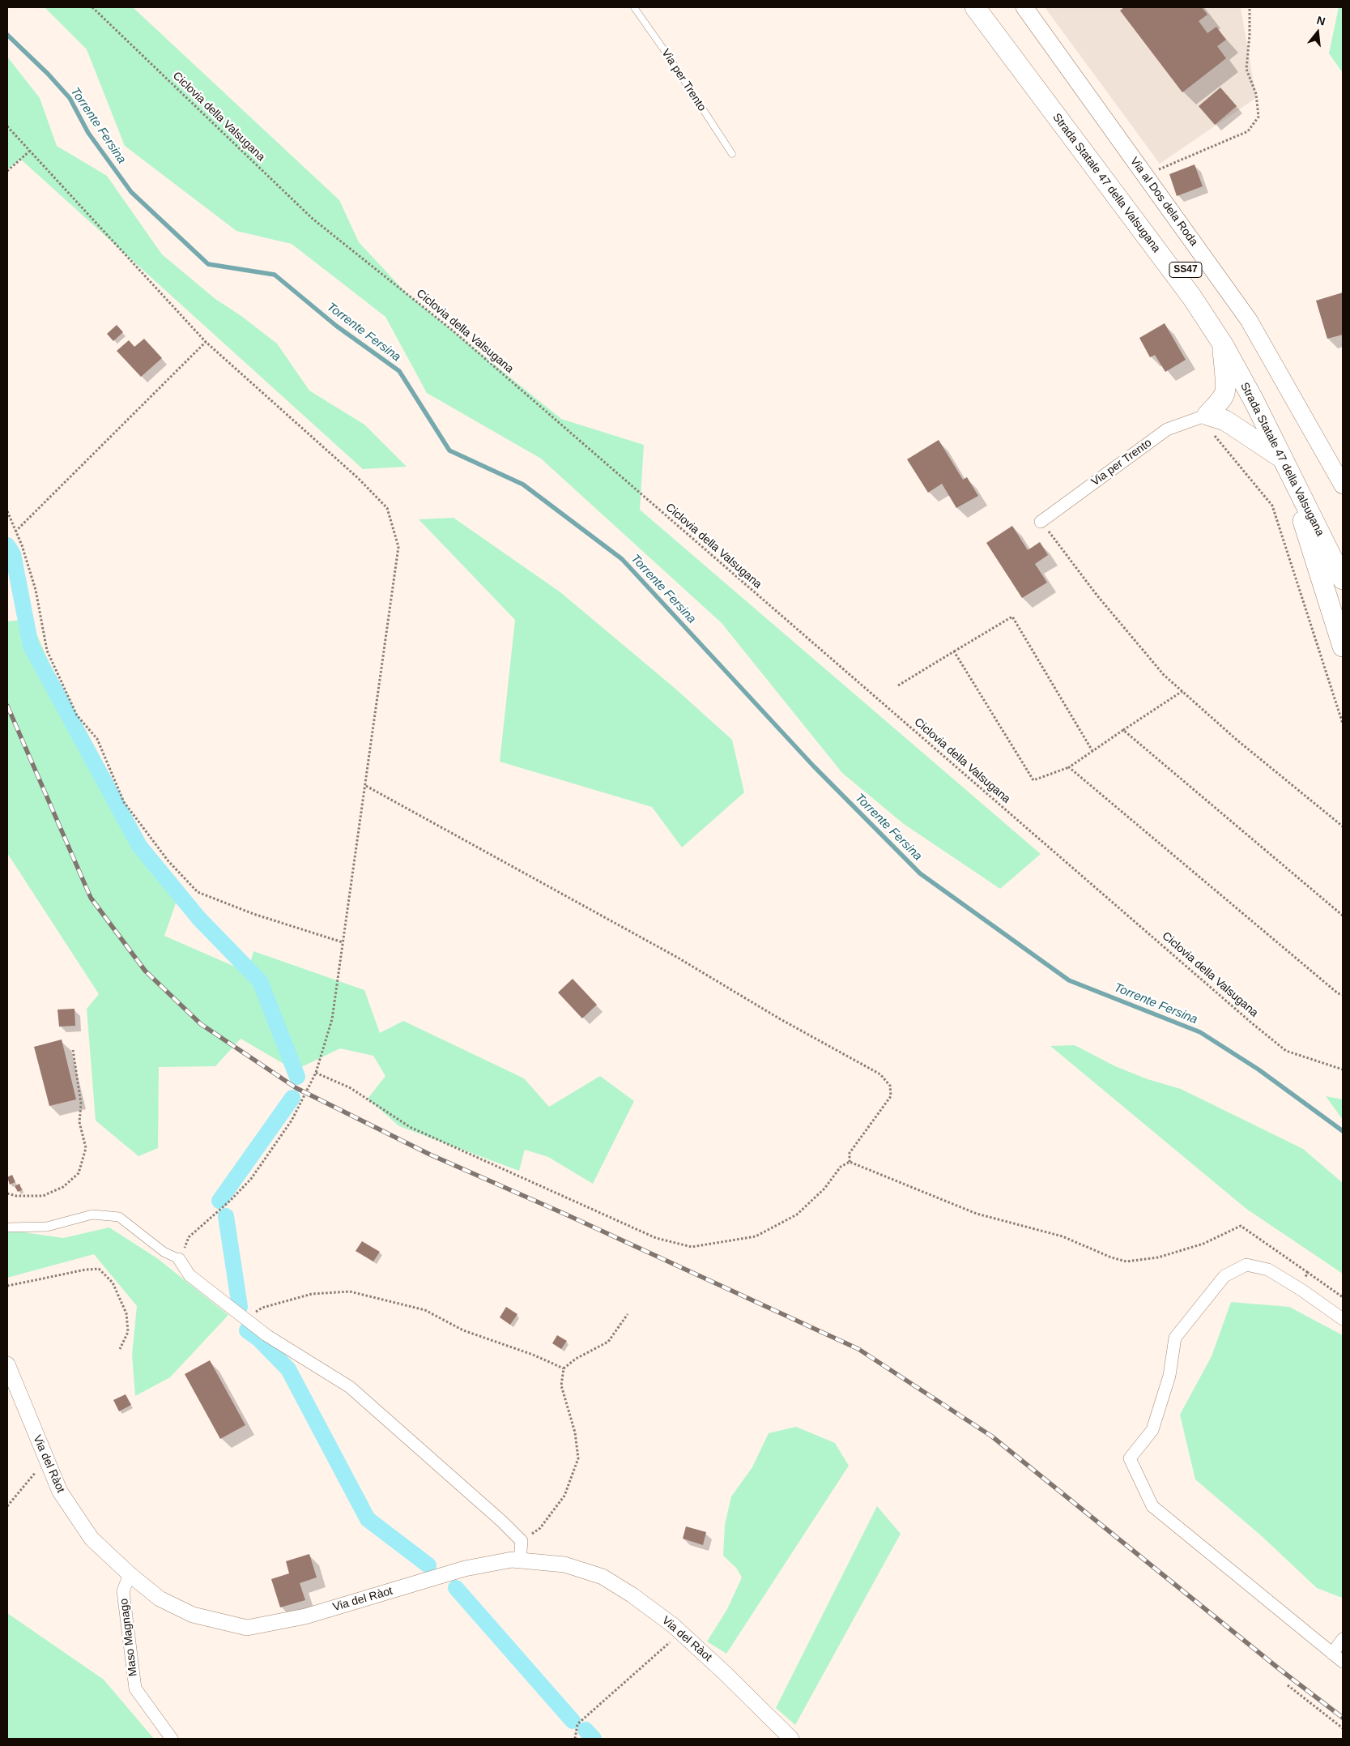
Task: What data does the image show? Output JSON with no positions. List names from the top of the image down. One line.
{"streets":{"highway":["Strada Statale 47 della Valsugana","SS47"],"main road":["Via al Dos dela Roda"],"street":["Via per Trento","Via del Ràot","Maso Magnago"],"path":["Ciclovia della Valsugana"]},"crossings":[["Via del Ràot","Maso Magnago"]],"water":["Torrente Fersina"],"north":"top"}
